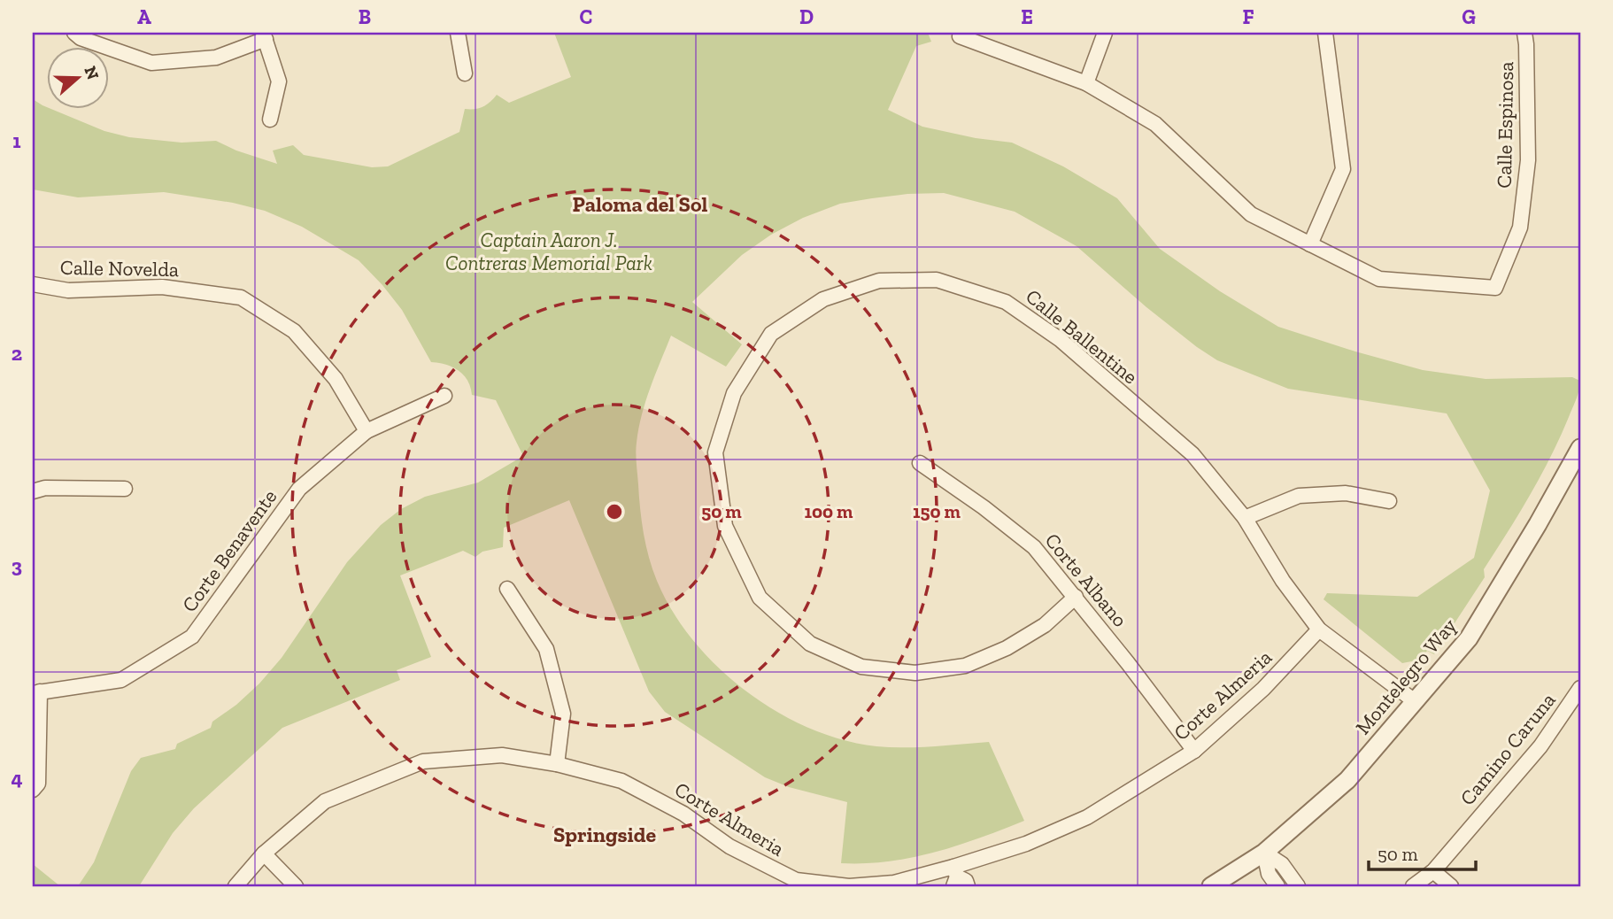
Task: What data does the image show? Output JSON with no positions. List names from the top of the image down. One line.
{"streets":{"street":["Calle Espinosa","Calle Novelda","Calle Ballentine","Corte Benavente","Corte Albano","Montelegro Way","Corte Almeria","Camino Caruna"]},"crossings":[["Calle Novelda","Corte Benavente"],["Calle Ballentine","Corte Albano"],["Calle Ballentine","Montelegro Way"],["Calle Ballentine","Corte Almeria"],["Corte Albano","Corte Almeria"]],"districts":["Paloma del Sol","Springside"],"parks":["Captain Aaron J. Contreras Memorial Park"],"scale_bar":"50 m","north":"right","grid":{"columns":["A","B","C","D","E","F","G"],"rows":["1","2","3","4"]},"rings":["50 m","100 m","150 m"]}
